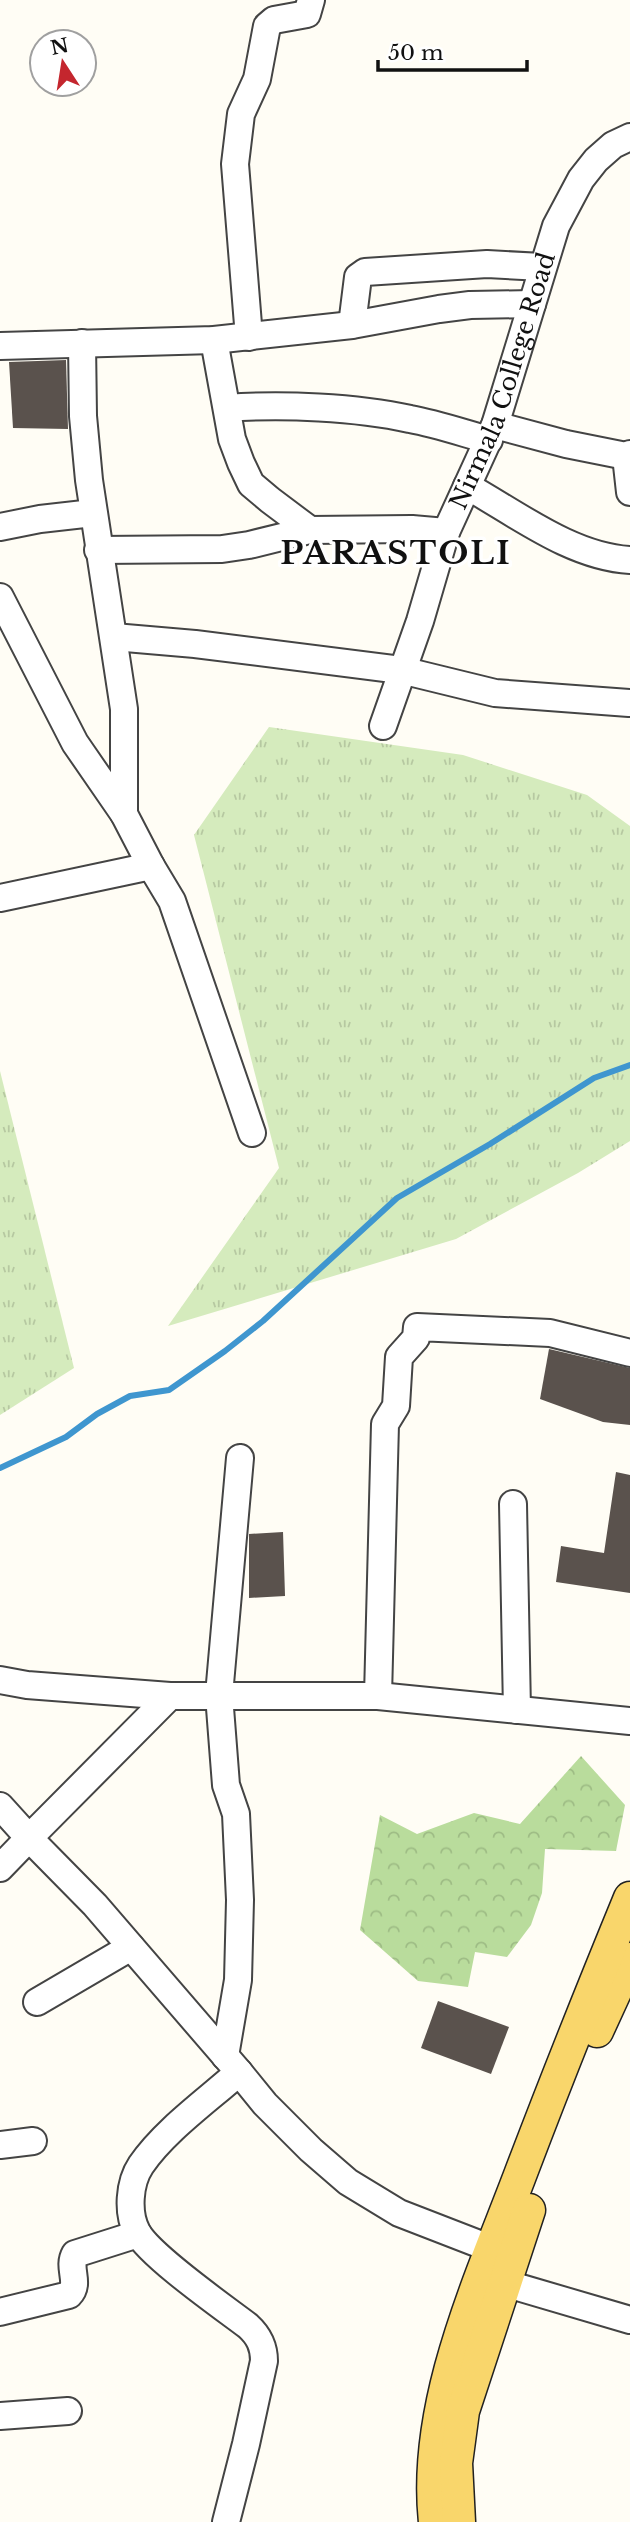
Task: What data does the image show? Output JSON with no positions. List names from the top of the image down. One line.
{"streets":{"street":["Nirmala College Road"]},"districts":["PARASTOLI"],"scale_bar":"50 m","north":"top"}
